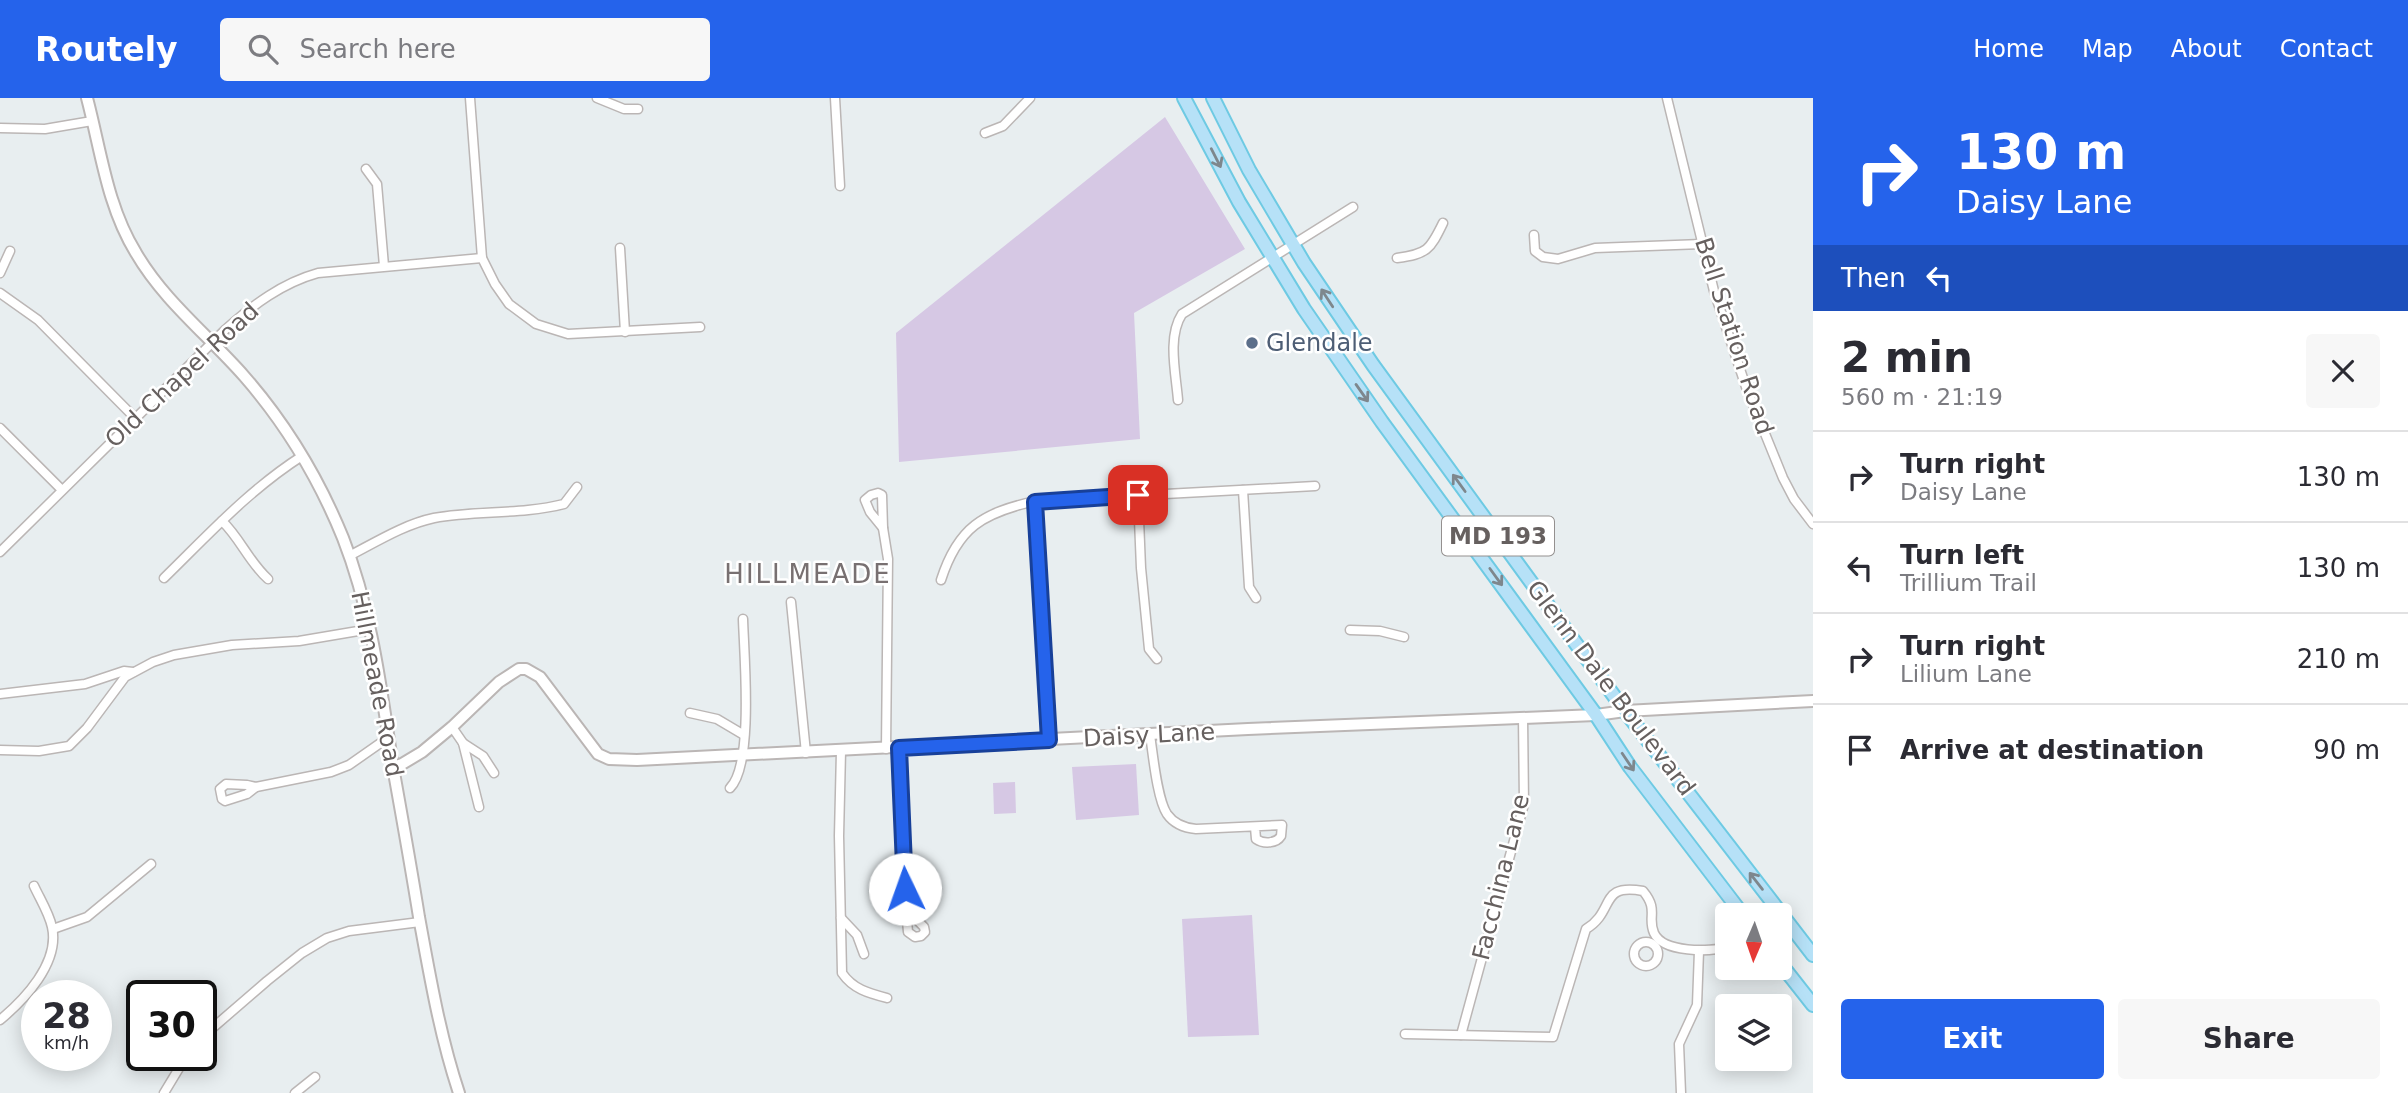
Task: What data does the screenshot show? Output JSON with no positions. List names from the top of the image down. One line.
{"streets":{"main road":["MD 193","Glenn Dale Boulevard"],"street":["Bell Station Road","Old Chapel Road","Hillmeade Road","Daisy Lane","Facchina Lane"]},"crossings":[["Old Chapel Road","Hillmeade Road"],["Hillmeade Road","Daisy Lane"],["Glenn Dale Boulevard","Daisy Lane"],["Daisy Lane","Facchina Lane"]],"districts":["HILLMEADE"],"places":["Glendale"],"north":"bottom","page":{"header":"Routely","search":"Search here","nav":["Home","Map","About","Contact"],"turn":["130 m","Daisy Lane"],"then":"Then","heading":["2 min","560 m · 21:19"],"list":[{"name":"Turn right","note":"Daisy Lane","value":"130 m"},{"name":"Turn left","note":"Trillium Trail","value":"130 m"},{"name":"Turn right","note":"Lilium Lane","value":"210 m"},{"name":"Arrive at destination","value":"90 m"}],"speed":"28 km/h","limit":"30","buttons":["Exit","Share"]}}
